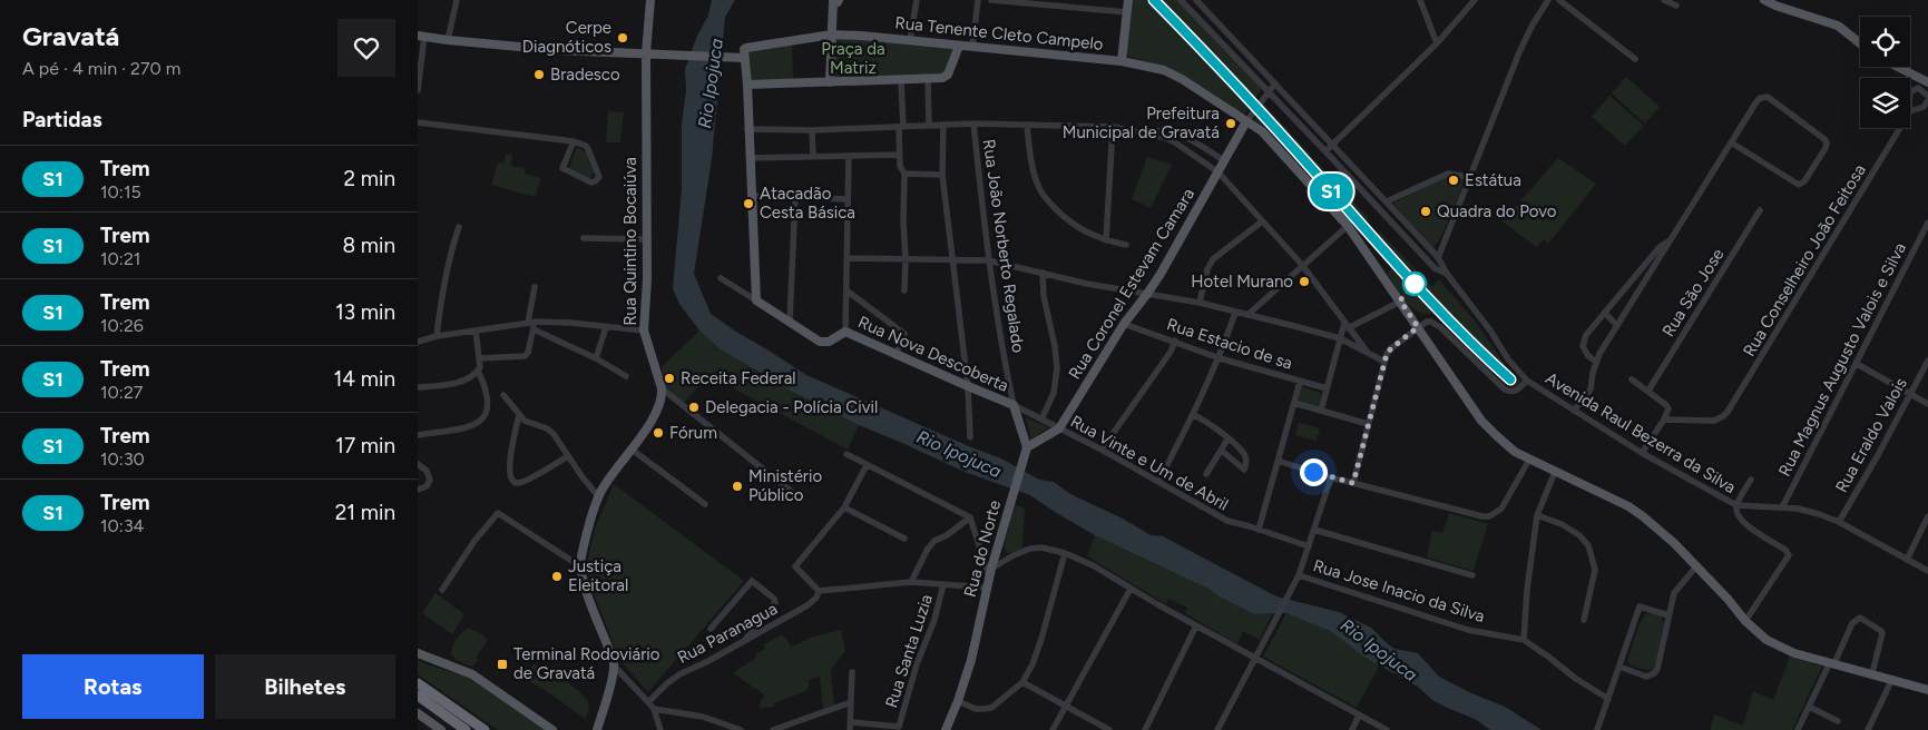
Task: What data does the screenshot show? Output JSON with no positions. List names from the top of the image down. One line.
{"streets":{"main road":["Rua Tenente Cleto Campelo","Rua Quintino Bocaiúva","Rua Coronel Estevam Camara","Rua Nova Descoberta","Rua do Norte"],"street":["Rua João Norberto Regalado","Rua Conselheiro João Feitosa","Rua São Jose","Rua Estacio de sa","Rua Magnus Augusto Valois e Silva","Avenida Raul Bezerra da Silva","Rua Eraldo Valois","Rua Vinte e Um de Abril","Rua Jose Inacio da Silva","Rua Paranagua","Rua Santa Luzia"]},"crossings":[["Rua Tenente Cleto Campelo","Rua Coronel Estevam Camara"],["Rua João Norberto Regalado","Rua Nova Descoberta"],["Rua João Norberto Regalado","Rua Vinte e Um de Abril"],["Rua Coronel Estevam Camara","Rua Estacio de sa"],["Rua Coronel Estevam Camara","Rua Vinte e Um de Abril"],["Rua Coronel Estevam Camara","Rua do Norte"],["Rua Nova Descoberta","Rua Vinte e Um de Abril"],["Rua Magnus Augusto Valois e Silva","Avenida Raul Bezerra da Silva"],["Avenida Raul Bezerra da Silva","Rua Eraldo Valois"]],"water":["Rio Ipojuca"],"parks":["Praça da Matriz"],"places":{"other":["Cerpe Diagnóticos","Bradesco","Prefeitura Municipal de Gravatá","Estátua","Atacadão Cesta Básica","Quadra do Povo","Hotel Murano","Receita Federal","Delegacia - Polícia Civil","Fórum","Ministério Público","Justiça Eleitoral"],"transit":["Terminal Rodoviário de Gravatá"]},"page":{"heading":[["Gravatá","A pé · 4 min · 270 m"],"Partidas"],"on_map":"S1","list":[{"mark":"S1","name":"Trem","note":"10:15","value":"2 min"},{"mark":"S1","name":"Trem","note":"10:21","value":"8 min"},{"mark":"S1","name":"Trem","note":"10:26","value":"13 min"},{"mark":"S1","name":"Trem","note":"10:27","value":"14 min"},{"mark":"S1","name":"Trem","note":"10:30","value":"17 min"},{"mark":"S1","name":"Trem","note":"10:34","value":"21 min"}],"buttons":["Rotas","Bilhetes"]}}
